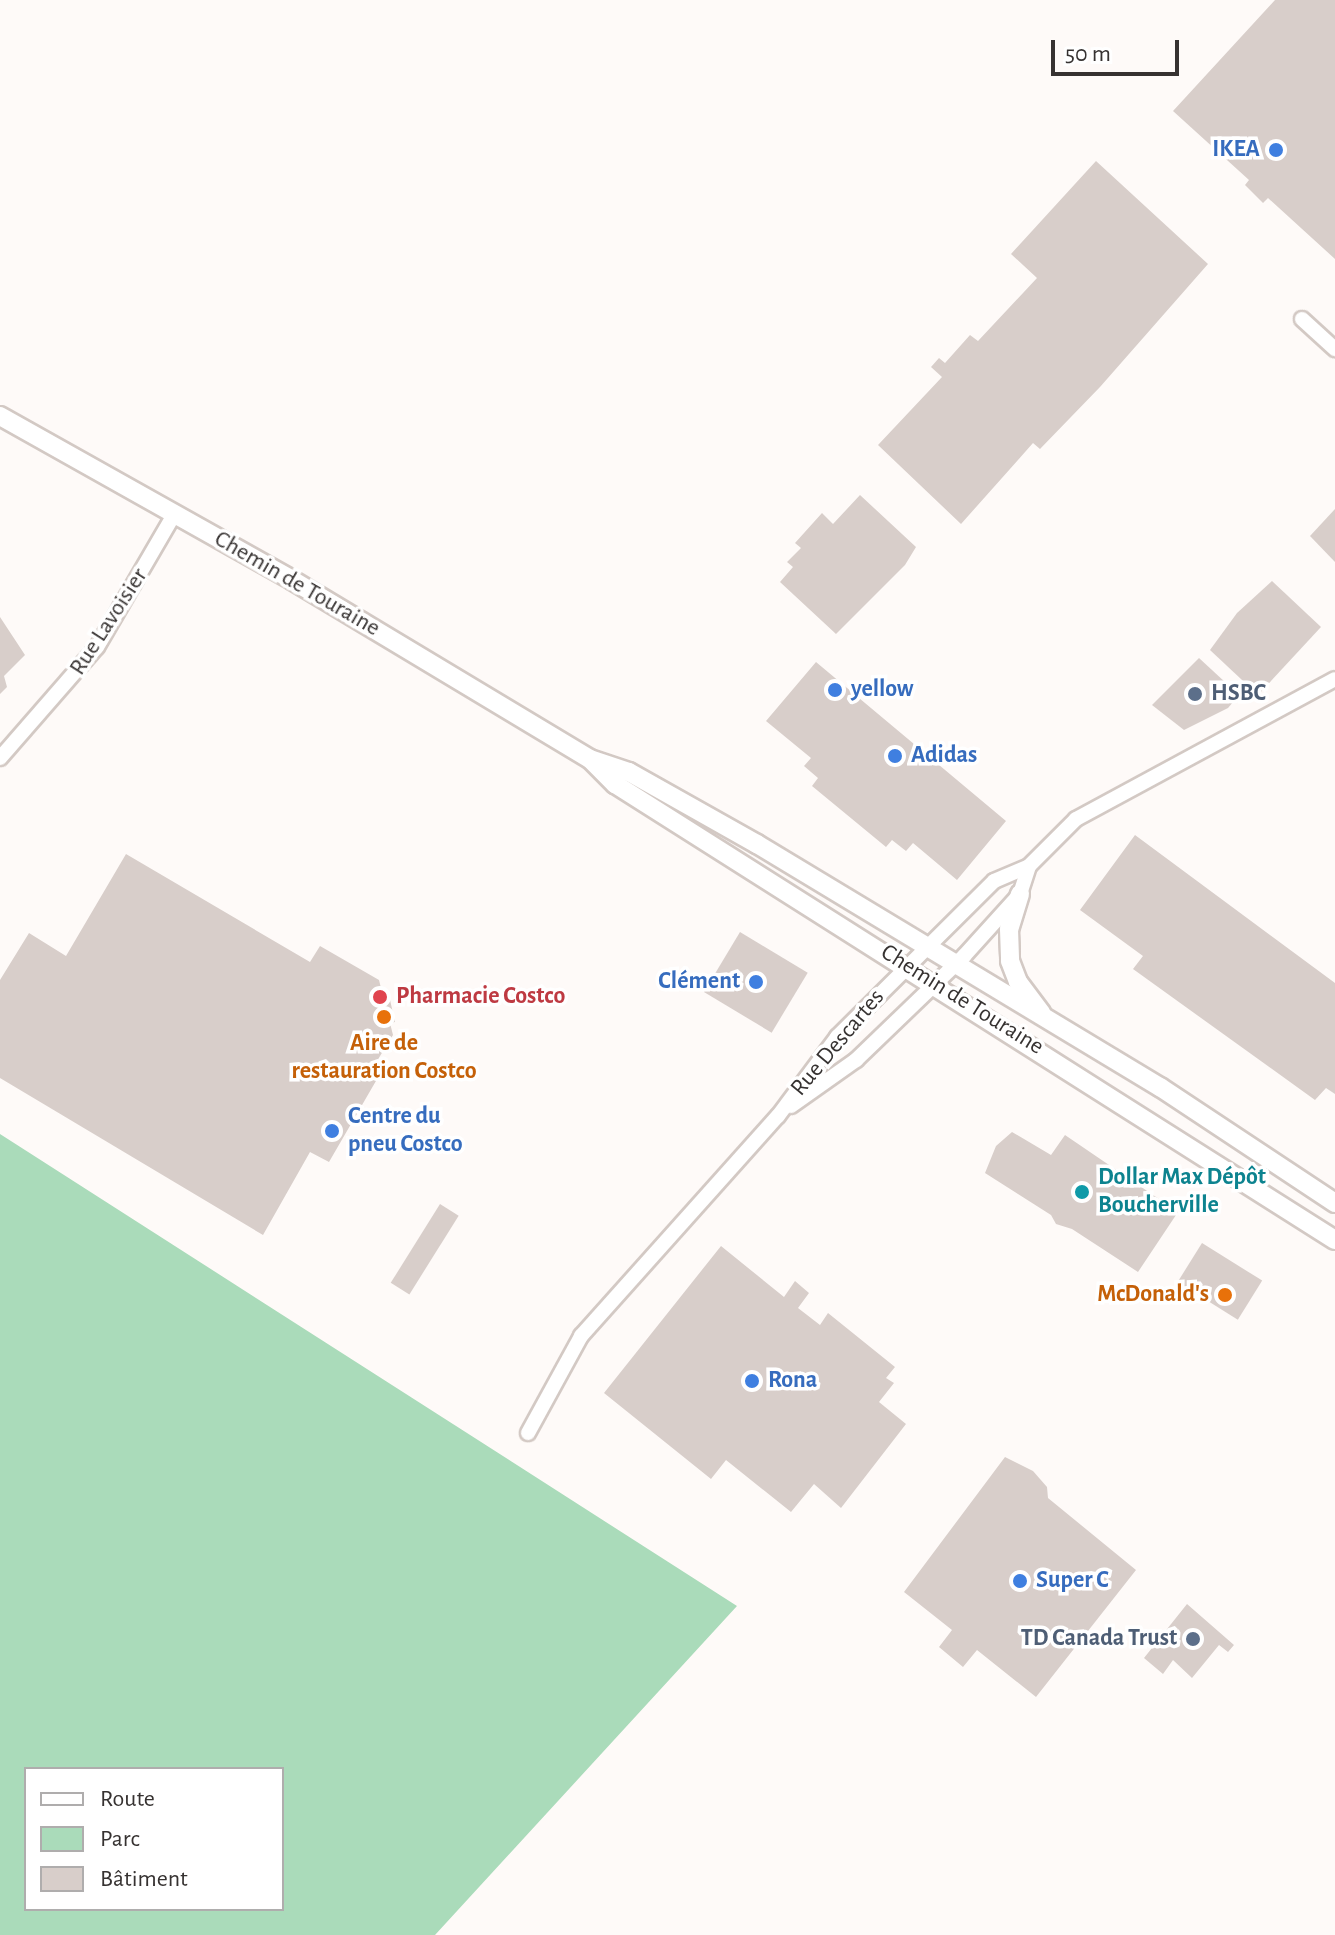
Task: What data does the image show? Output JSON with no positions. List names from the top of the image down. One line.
{"streets":{"street":["Chemin de Touraine","Rue Lavoisier","Rue Descartes"]},"crossings":[["Chemin de Touraine","Rue Lavoisier"],["Chemin de Touraine","Rue Descartes"]],"places":["IKEA","yellow","HSBC","Adidas","Clément","Pharmacie Costco","Aire de restauration Costco","Centre du pneu Costco","Dollar Max Dépôt Boucherville","McDonald's","Rona","Super C","TD Canada Trust"],"legend":["Route","Parc","Bâtiment"],"scale_bar":"50 m"}
